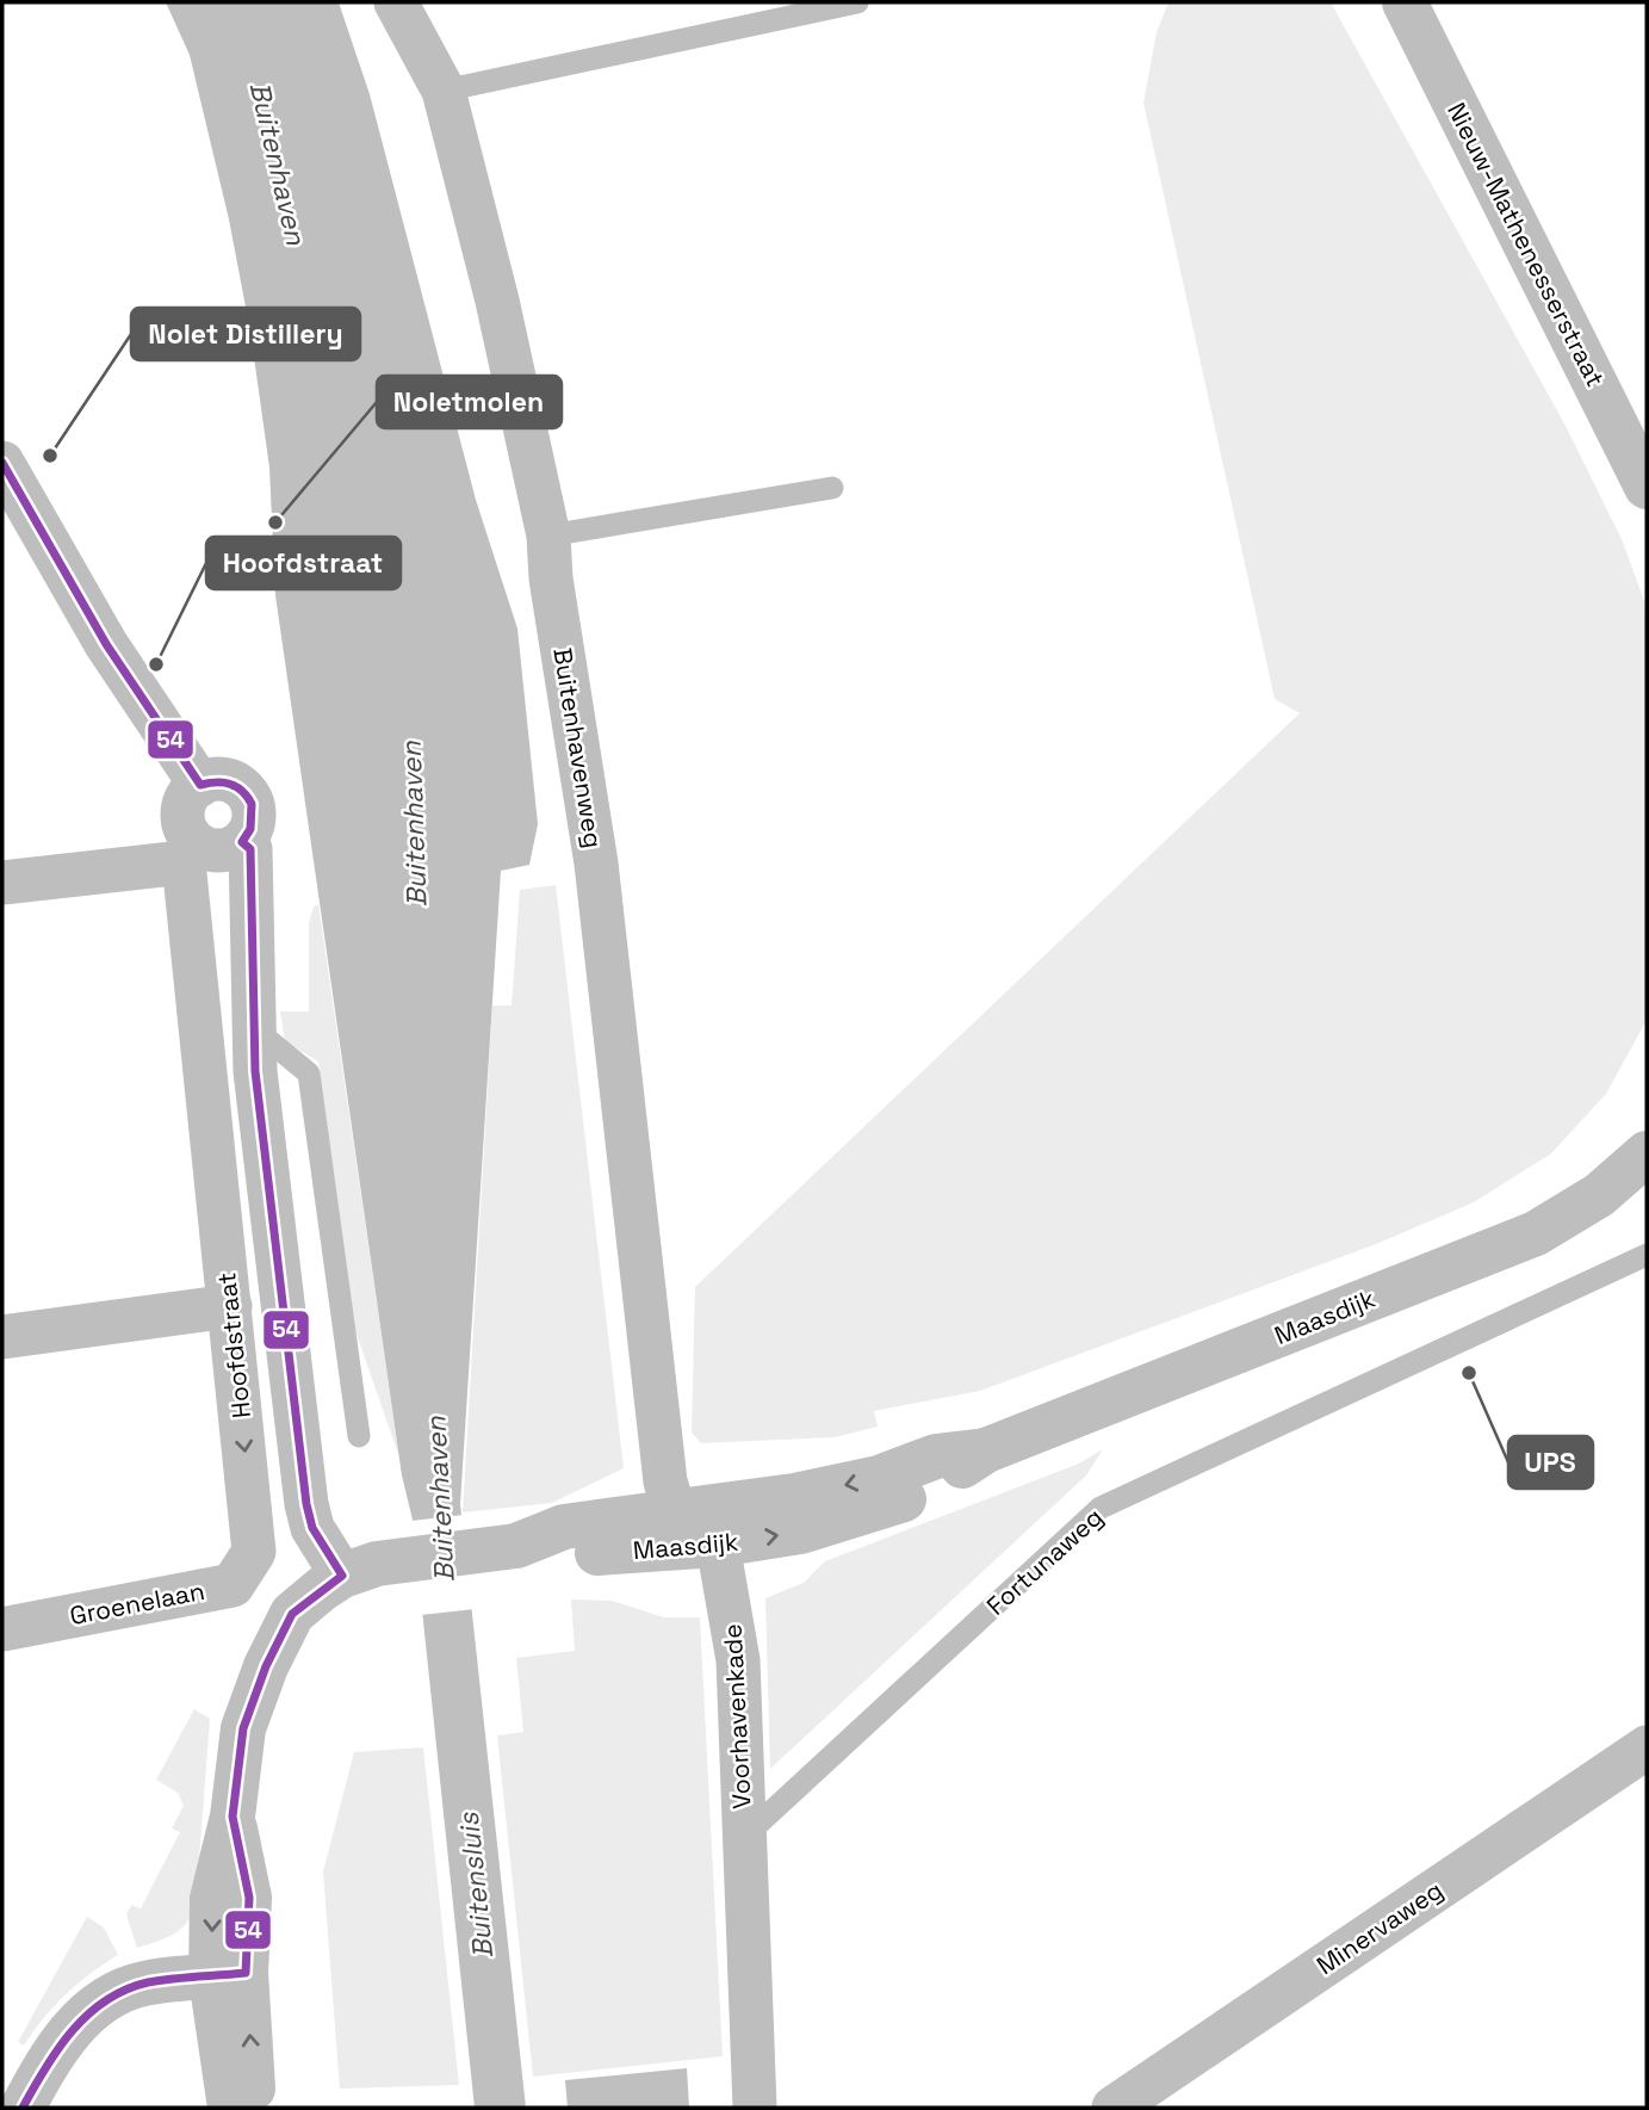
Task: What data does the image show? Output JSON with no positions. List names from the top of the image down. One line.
{"streets":{"street":["Nieuw-Mathenesserstraat","Buitenhavenweg","Maasdijk","Hoofdstraat","Groenelaan","Voorhavenkade","Minervaweg"],"lane":["Fortunaweg"]},"crossings":[["Buitenhavenweg","Maasdijk"],["Maasdijk","Hoofdstraat"],["Maasdijk","Voorhavenkade"],["Hoofdstraat","Groenelaan"],["Fortunaweg","Voorhavenkade"]],"water":["Buitenhaven","Buitensluis"],"places":["Nolet Distillery","Noletmolen","Hoofdstraat","UPS"],"lines":["transit line 54"]}
